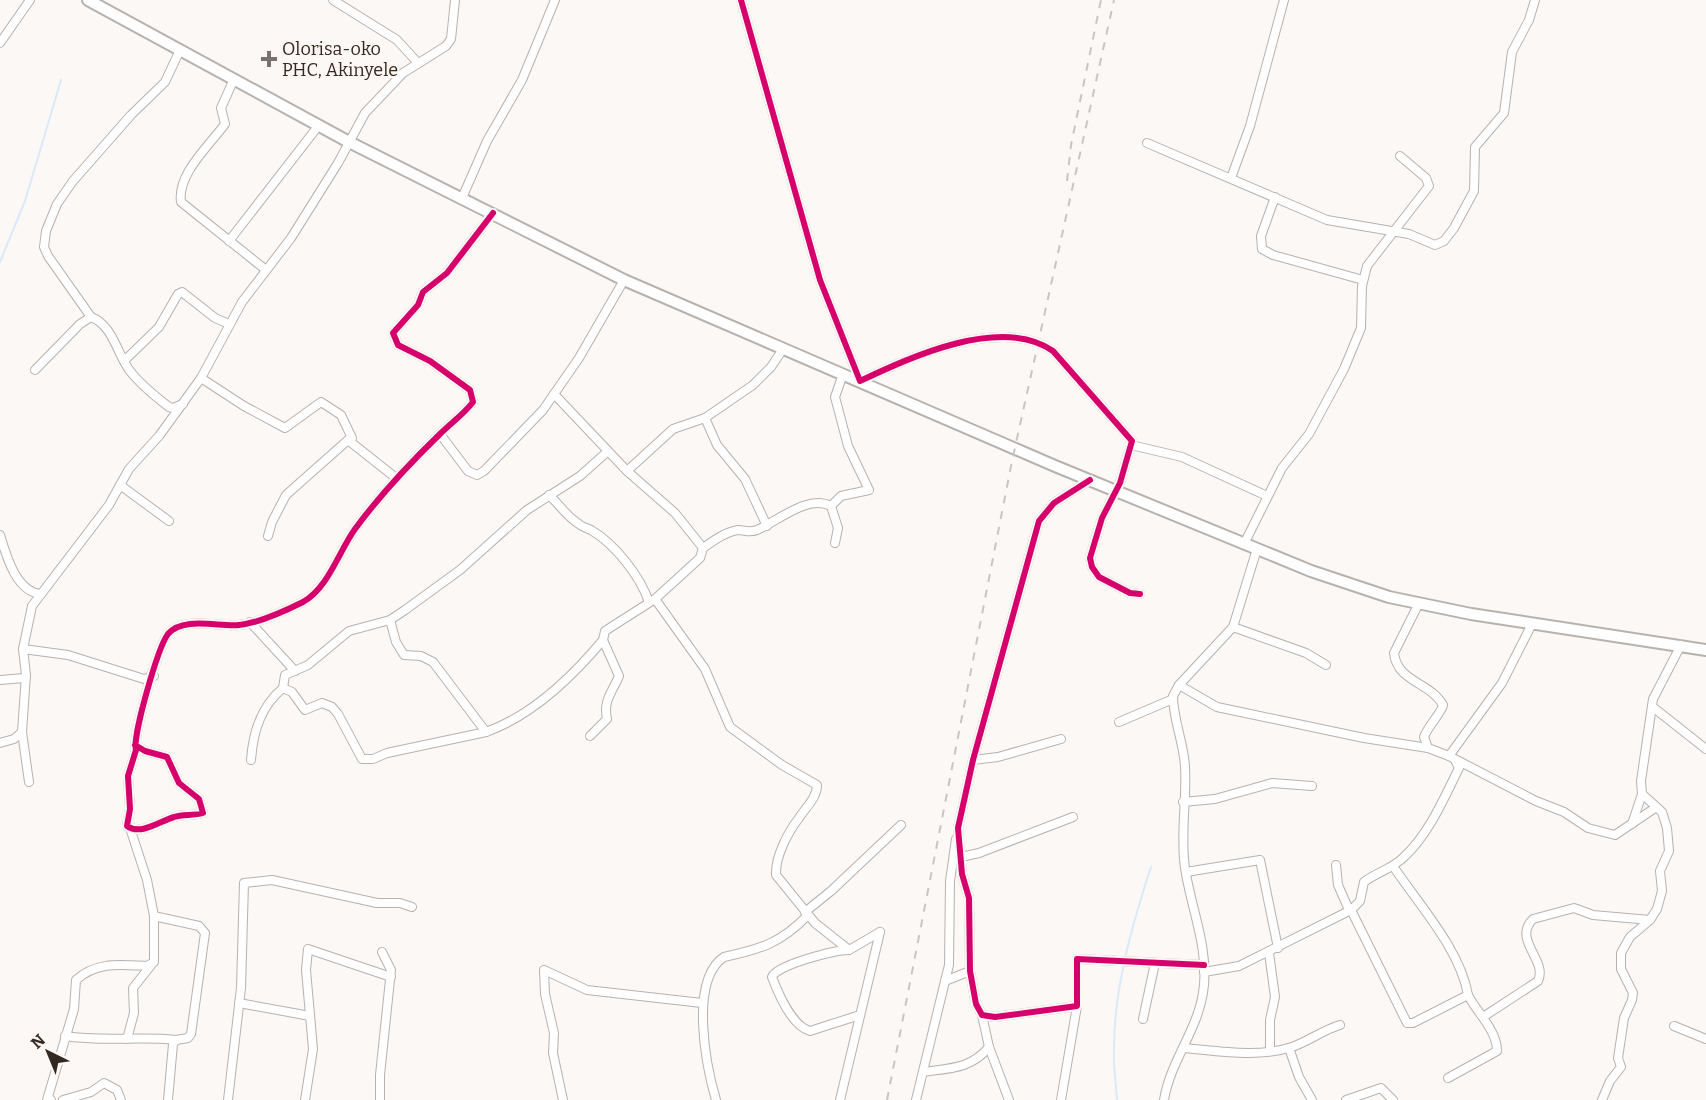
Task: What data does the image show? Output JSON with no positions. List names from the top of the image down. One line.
{"places":{"health":["Olorisa-oko PHC, Akinyele"]},"north":"top left"}
